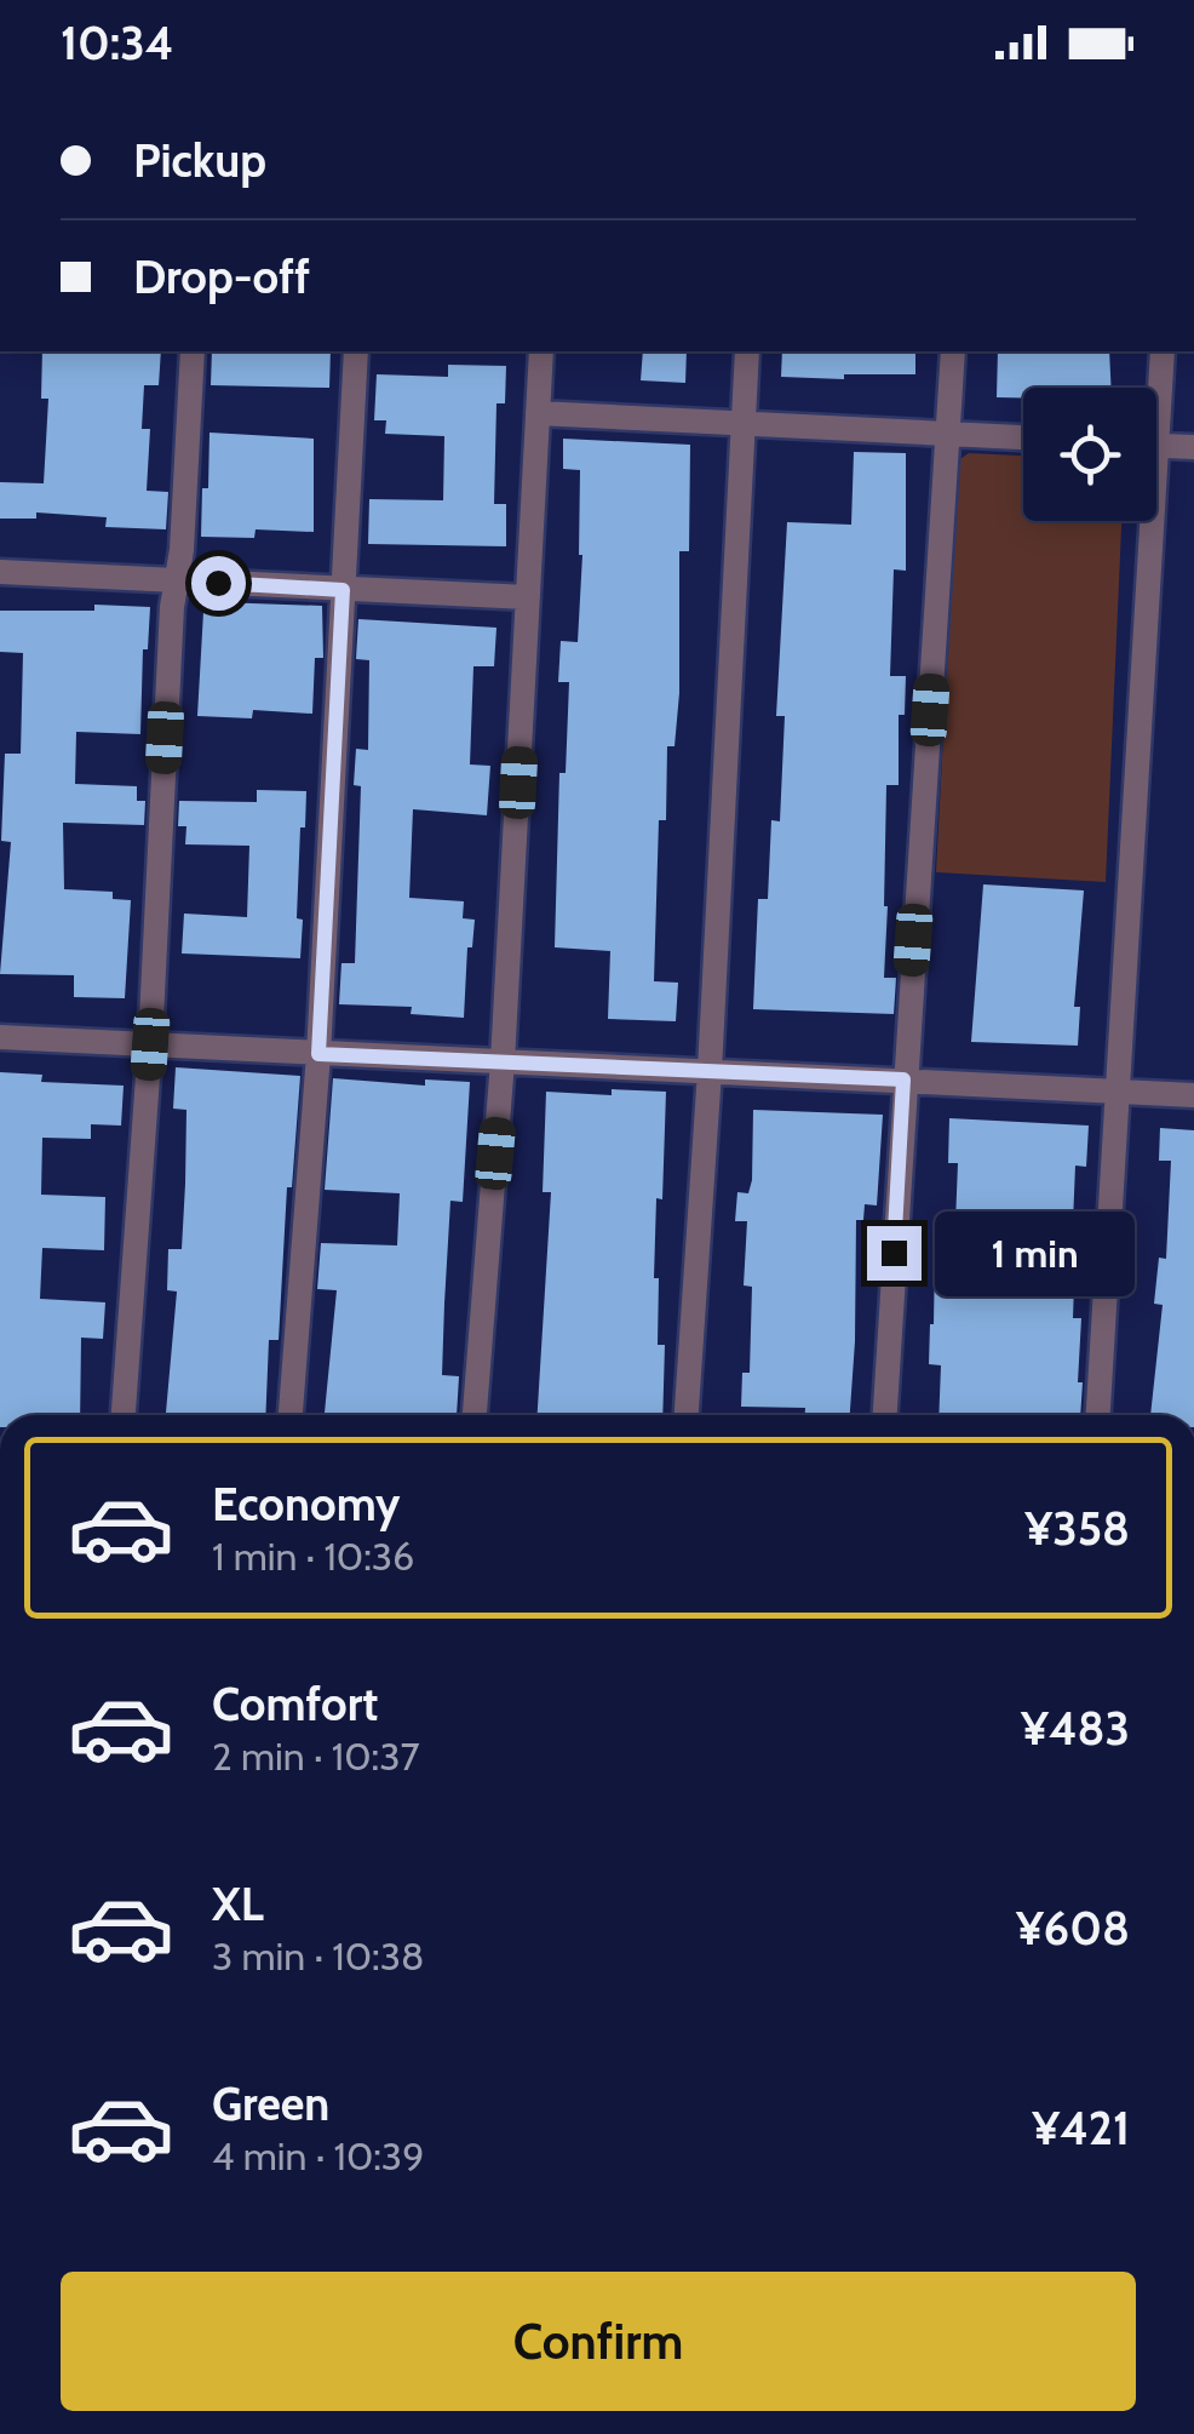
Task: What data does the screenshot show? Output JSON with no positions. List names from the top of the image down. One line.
{"page":{"status":"10:34","banner":["Pickup","Drop-off"],"bubble":"1 min","list":[{"name":"Economy","note":"1 min · 10:36","value":"¥358"},{"name":"Comfort","note":"2 min · 10:37","value":"¥483"},{"name":"XL","note":"3 min · 10:38","value":"¥608"},{"name":"Green","note":"4 min · 10:39","value":"¥421"}],"buttons":"Confirm"}}
